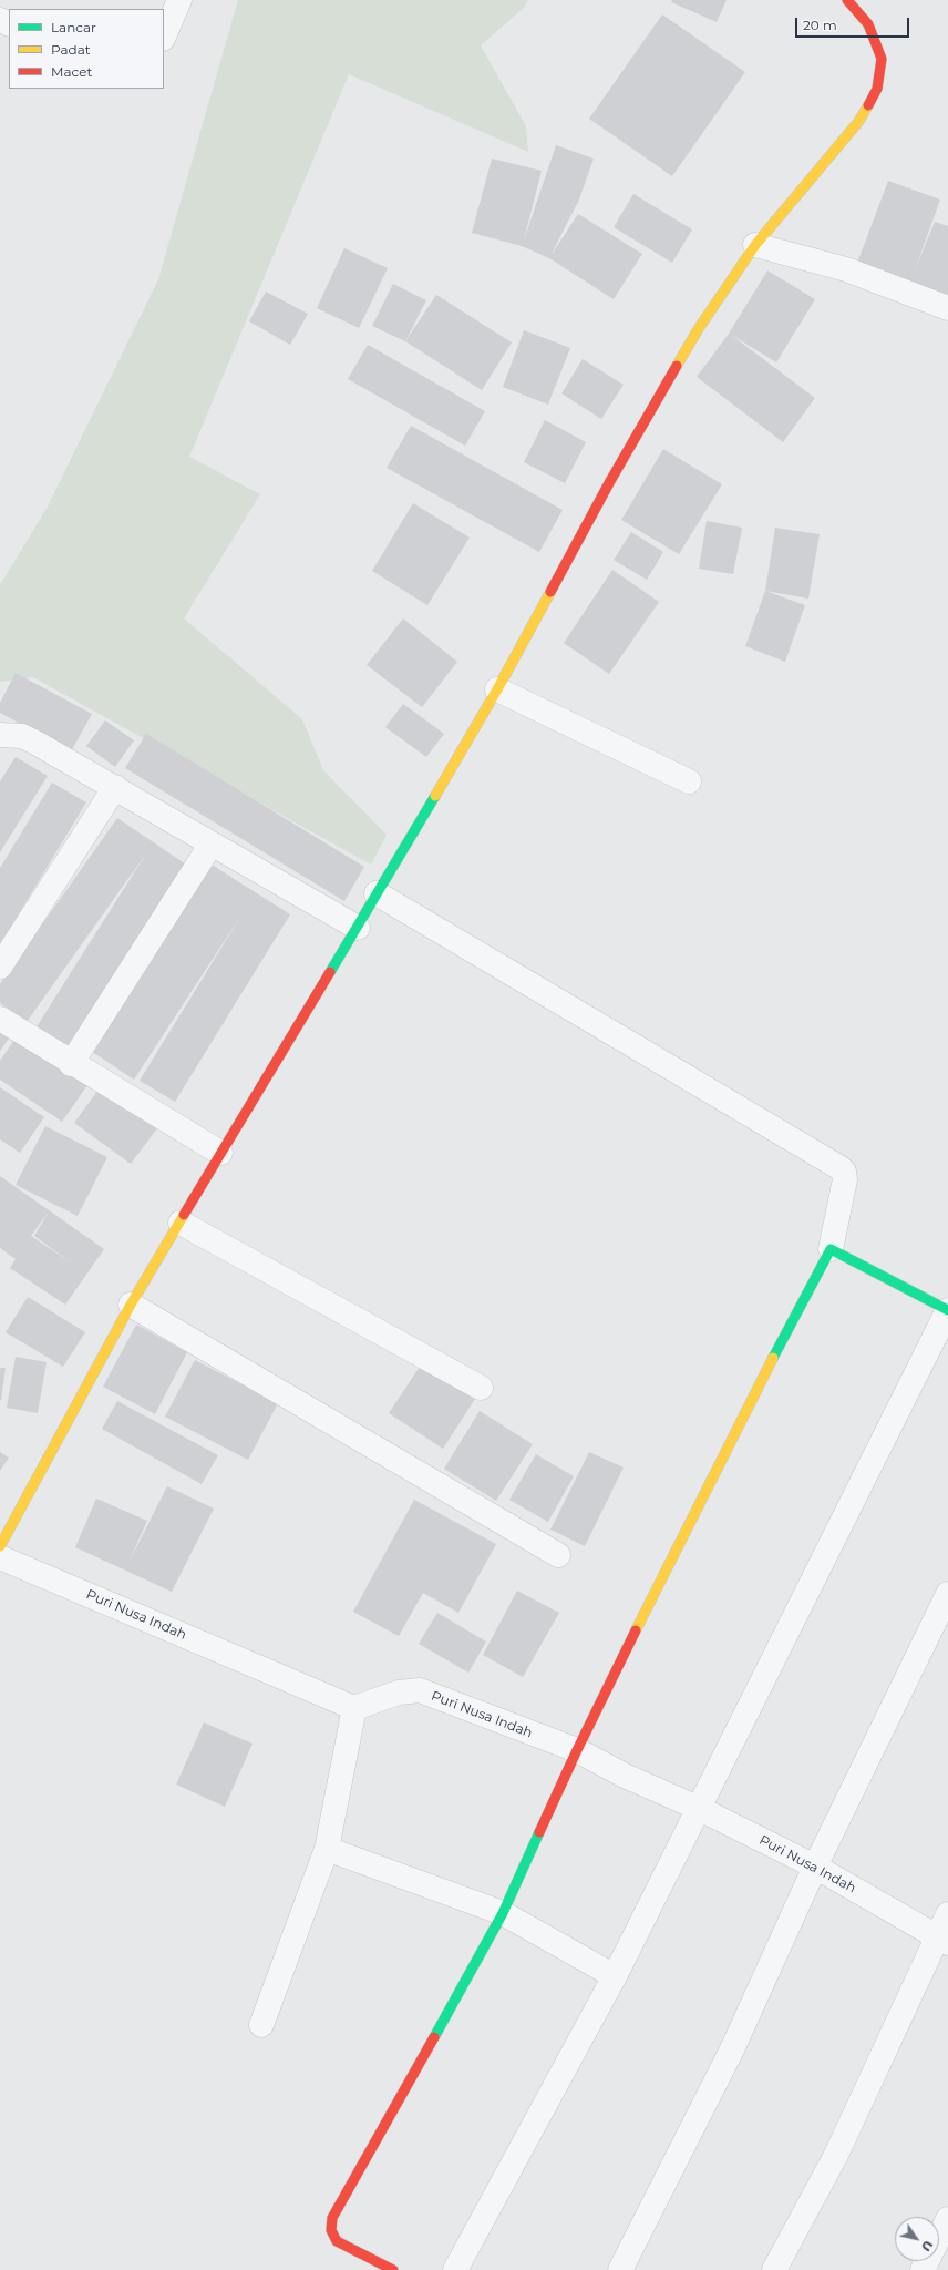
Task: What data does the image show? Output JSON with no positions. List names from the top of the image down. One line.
{"streets":{"street":["Puri Nusa Indah"]},"legend":["Lancar","Padat","Macet"],"scale_bar":"20 m","north":"bottom right"}
